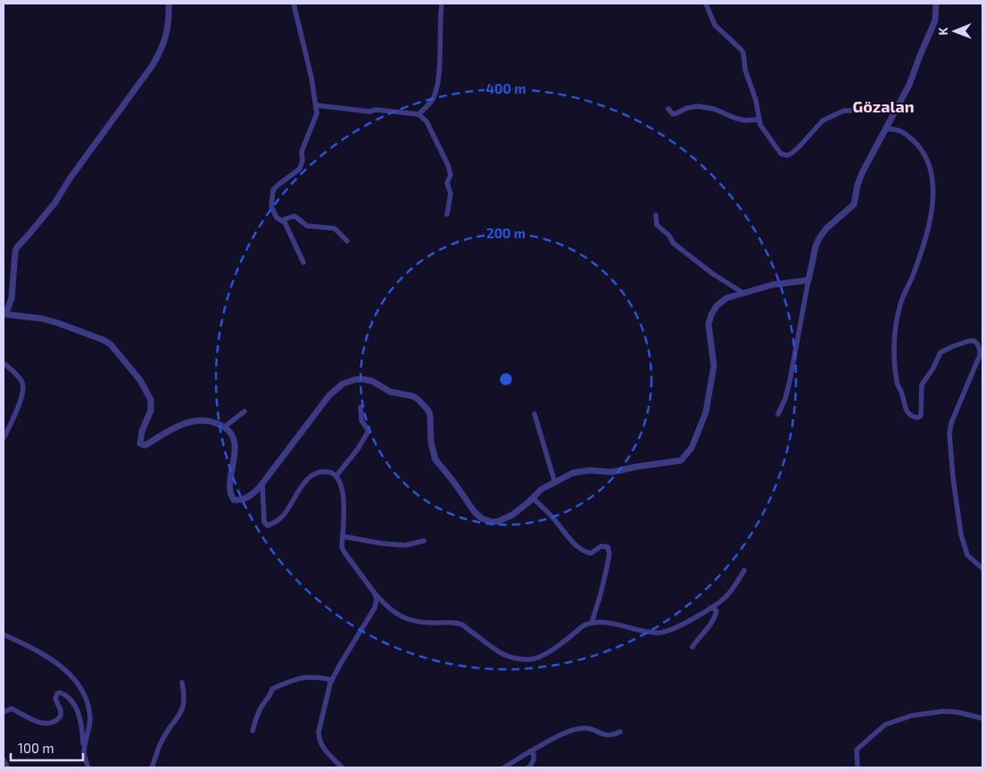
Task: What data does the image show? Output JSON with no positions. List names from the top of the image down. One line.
{"districts":["Gözalan"],"scale_bar":"100 m","north":"left","rings":["400 m","200 m"]}
